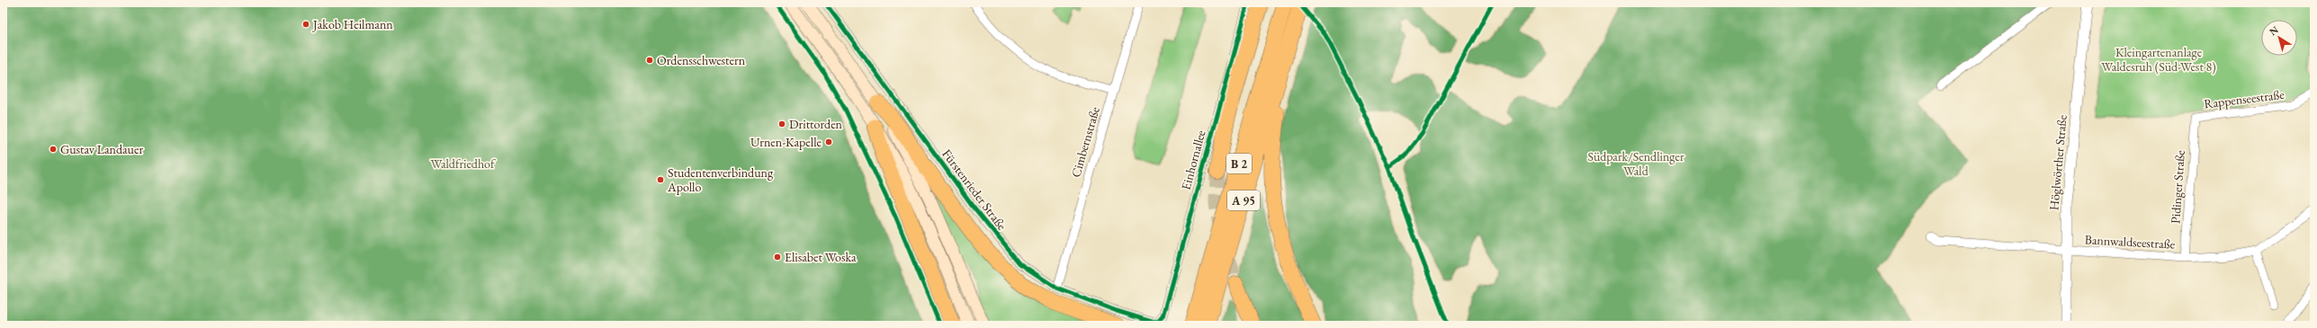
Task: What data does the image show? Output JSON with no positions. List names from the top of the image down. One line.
{"streets":{"highway":["B 2","A 95"],"street":["Rappenseestraße","Cimbernstraße","Einhornallee","Höglwörther Straße","Pidinger Straße","Fürstenrieder Straße","Bannwaldseestraße"]},"crossings":[["Rappenseestraße","Pidinger Straße"],["Cimbernstraße","Fürstenrieder Straße"],["Einhornallee","Fürstenrieder Straße"],["Höglwörther Straße","Bannwaldseestraße"],["Pidinger Straße","Bannwaldseestraße"]],"parks":["Kleingartenanlage Waldesruh (Süd-West 8)","Südpark/Sendlinger Wald","Waldfriedhof"],"places":["Jakob Heilmann","Ordensschwestern","Drittorden","Urnen-Kapelle","Gustav Landauer","Studentenverbindung Apollo","Elisabet Woska"],"north":"top left"}
